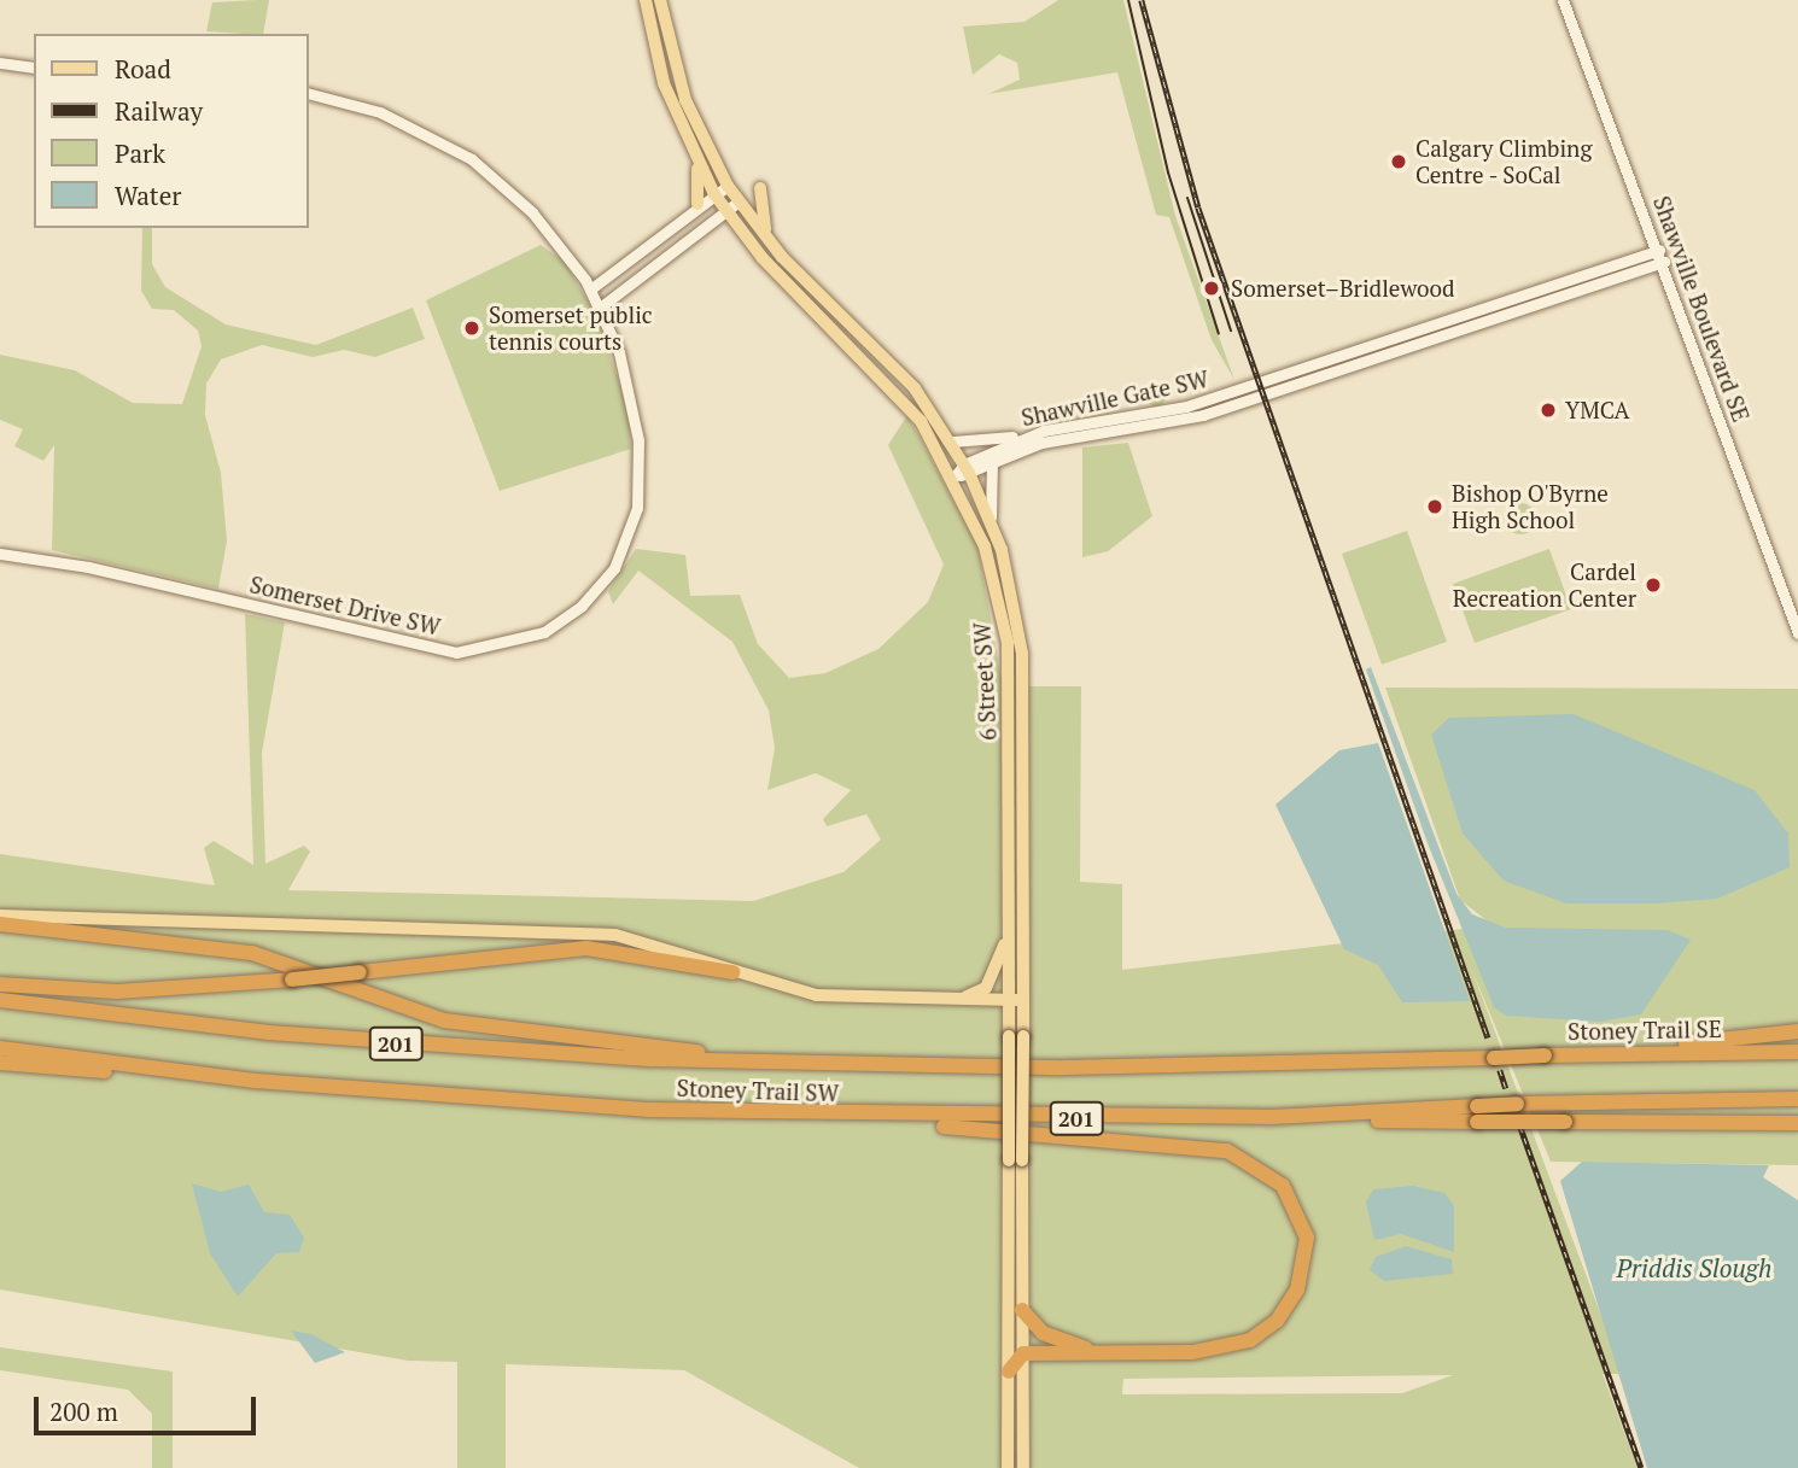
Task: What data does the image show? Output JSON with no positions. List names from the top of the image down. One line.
{"streets":{"highway":["Stoney Trail SE","201","Stoney Trail SW"],"main road":["6 Street SW"],"street":["Shawville Boulevard SE","Shawville Gate SW","Somerset Drive SW"]},"crossings":[["Shawville Gate SW","6 Street SW"],["Stoney Trail SE","Stoney Trail SW"]],"water":["Priddis Slough"],"places":["Calgary Climbing Centre - SoCal","Somerset–Bridlewood","Somerset public tennis courts","YMCA","Bishop O'Byrne High School","Cardel Recreation Center"],"legend":["Road","Railway","Park","Water"],"scale_bar":"200 m"}
